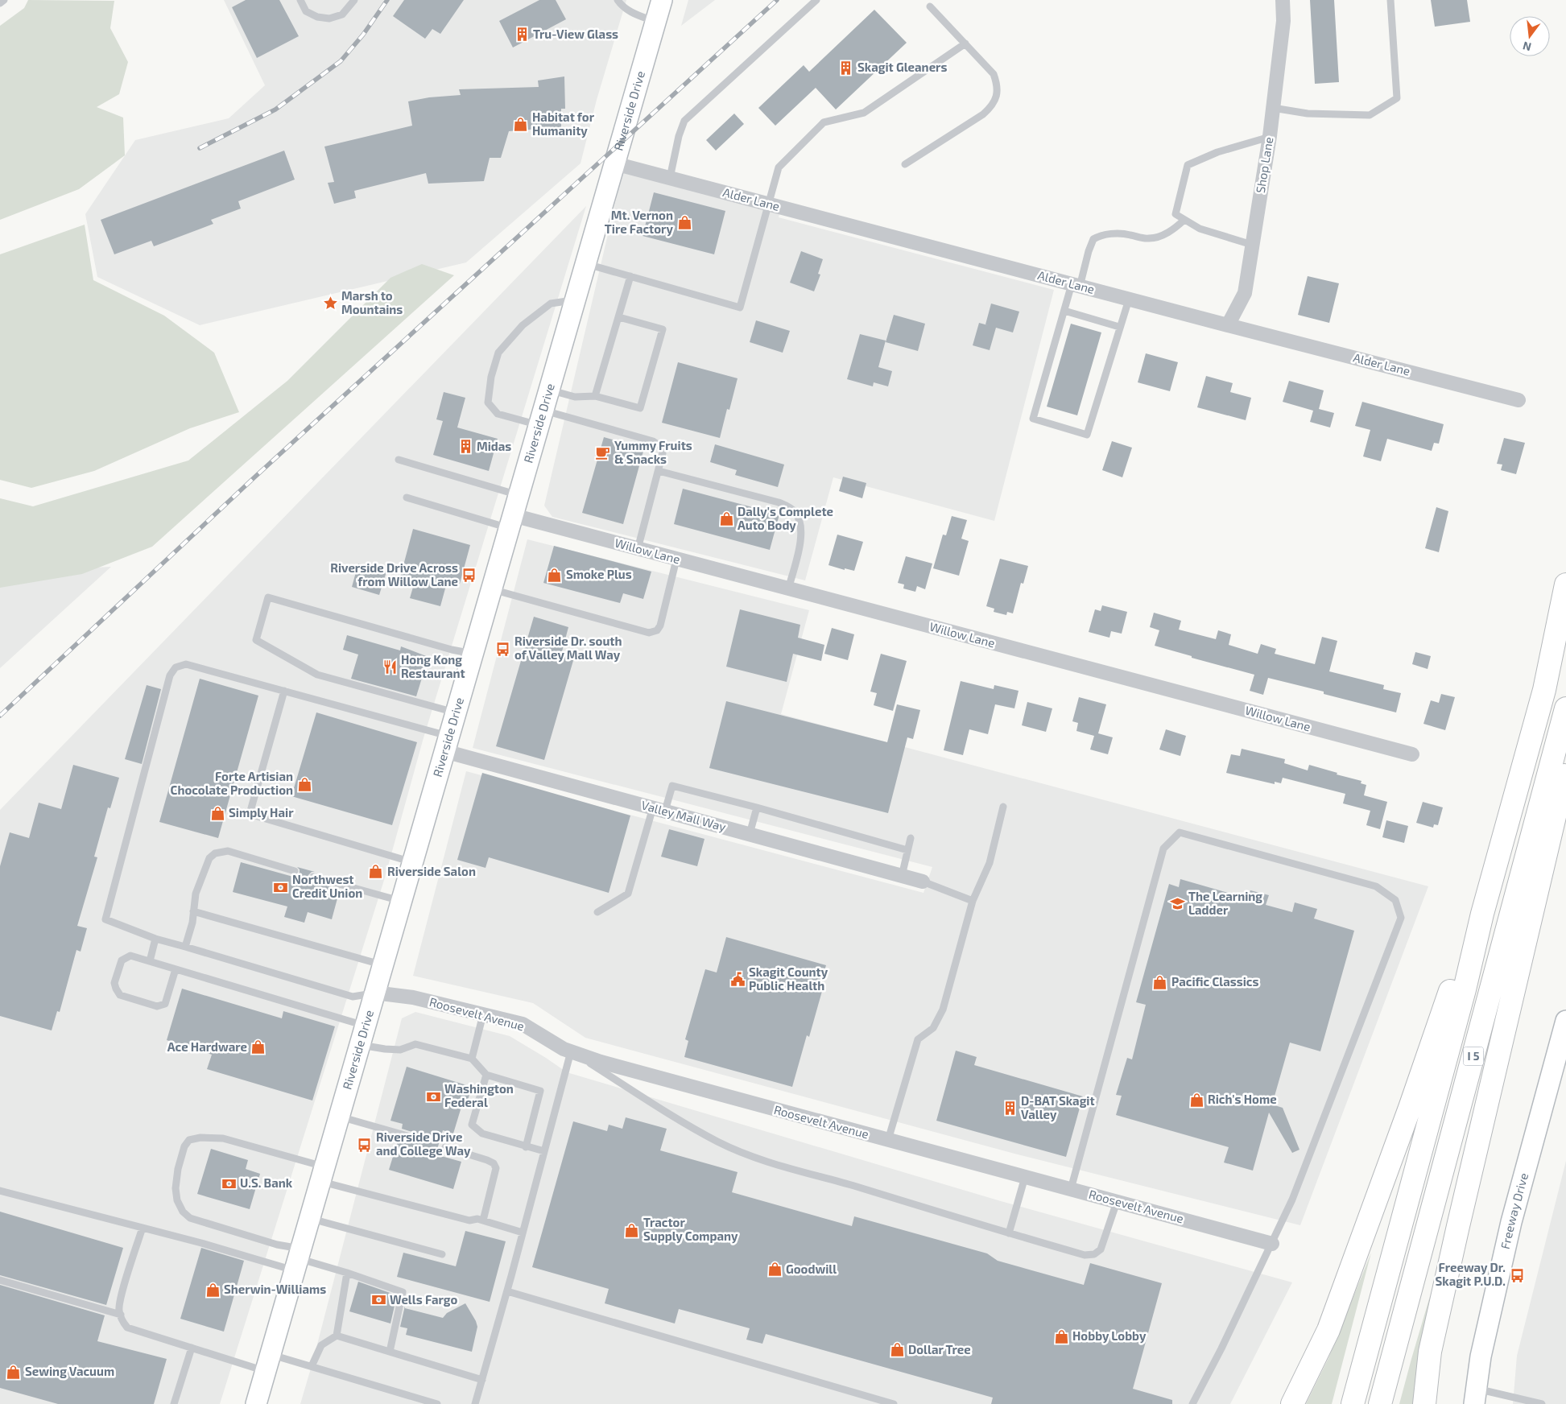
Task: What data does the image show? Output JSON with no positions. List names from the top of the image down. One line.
{"streets":{"highway":["I 5"],"main road":["Riverside Drive","Freeway Drive"],"street":["Shop Lane","Alder Lane","Willow Lane","Valley Mall Way","Roosevelt Avenue"]},"crossings":[["Riverside Drive","Alder Lane"],["Riverside Drive","Willow Lane"],["Riverside Drive","Valley Mall Way"],["Riverside Drive","Roosevelt Avenue"],["Shop Lane","Alder Lane"]],"places":{"building":["Tru-View Glass","Skagit Gleaners","Midas","D-BAT Skagit Valley"],"shop":["Habitat for Humanity","Mt. Vernon Tire Factory","Dally's Complete Auto Body","Smoke Plus","Forte Artisian Chocolate Production","Simply Hair","Riverside Salon","Pacific Classics","Ace Hardware","Rich's Home","Tractor Supply Company","Goodwill","Sherwin-Williams","Hobby Lobby","Dollar Tree","Sewing Vacuum"],"place":["Marsh to Mountains"],"cafe":["Yummy Fruits & Snacks"],"bus stop":["Riverside Drive Across from Willow Lane","Riverside Dr. south of Valley Mall Way","Riverside Drive and College Way","Freeway Dr. Skagit P.U.D."],"restaurant":["Hong Kong Restaurant"],"bank":["Northwest Credit Union","Washington Federal","U.S. Bank","Wells Fargo"],"school or university":["The Learning Ladder"],"public building":["Skagit County Public Health"]},"north":"bottom"}
